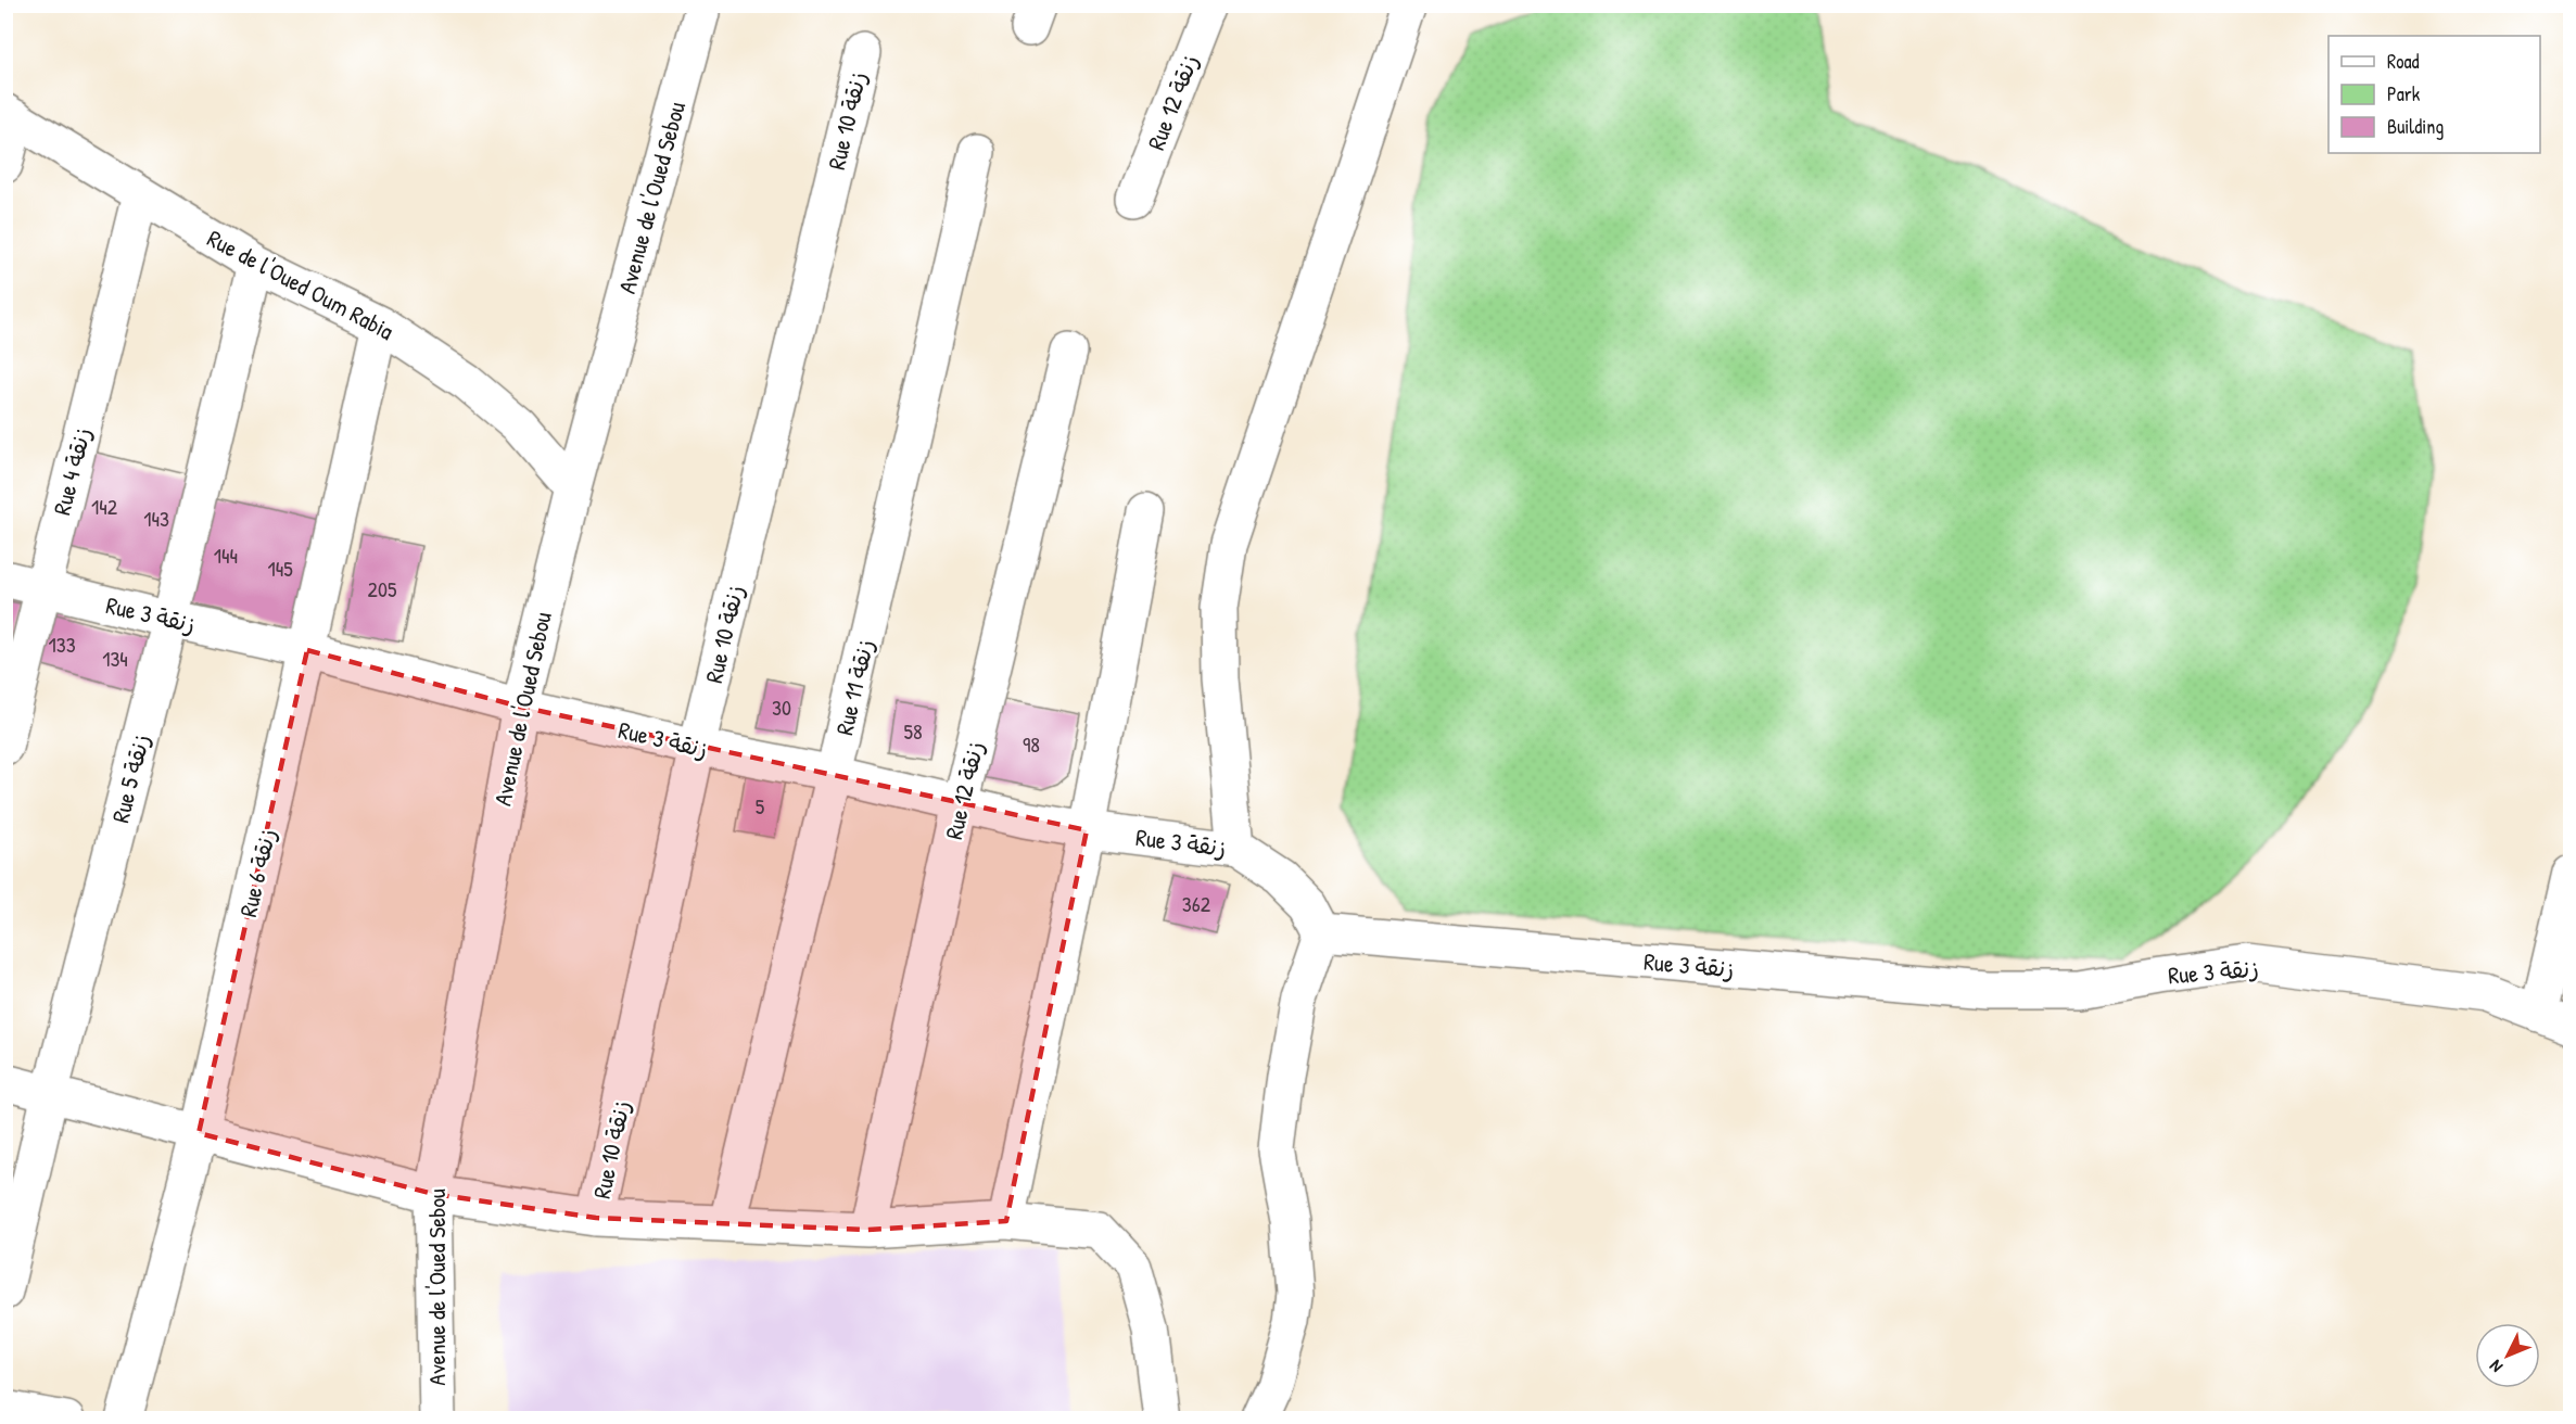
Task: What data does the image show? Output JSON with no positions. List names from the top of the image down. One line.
{"streets":{"street":["Rue 12 زنقة","Rue 10 زنقة","Avenue de l'Oued Sebou","Rue de l'Oued Oum Rabia","Rue 4 زنقة","Rue 3 زنقة","Rue 11 زنقة","Rue 5 زنقة","Rue 6 زنقة"]},"crossings":[["Rue 12 زنقة","Rue 3 زنقة"],["Rue 10 زنقة","Rue 3 زنقة"],["Avenue de l'Oued Sebou","Rue de l'Oued Oum Rabia"],["Avenue de l'Oued Sebou","Rue 3 زنقة"],["Rue de l'Oued Oum Rabia","Rue 4 زنقة"],["Rue de l'Oued Oum Rabia","Rue 5 زنقة"],["Rue de l'Oued Oum Rabia","Rue 6 زنقة"],["Rue 4 زنقة","Rue 3 زنقة"],["Rue 3 زنقة","Rue 11 زنقة"],["Rue 3 زنقة","Rue 5 زنقة"],["Rue 3 زنقة","Rue 6 زنقة"]],"house_numbers":["142","143","144","145","205","133","134","30","58","98","5","362"],"legend":["Road","Park","Building"],"north":"bottom left"}
